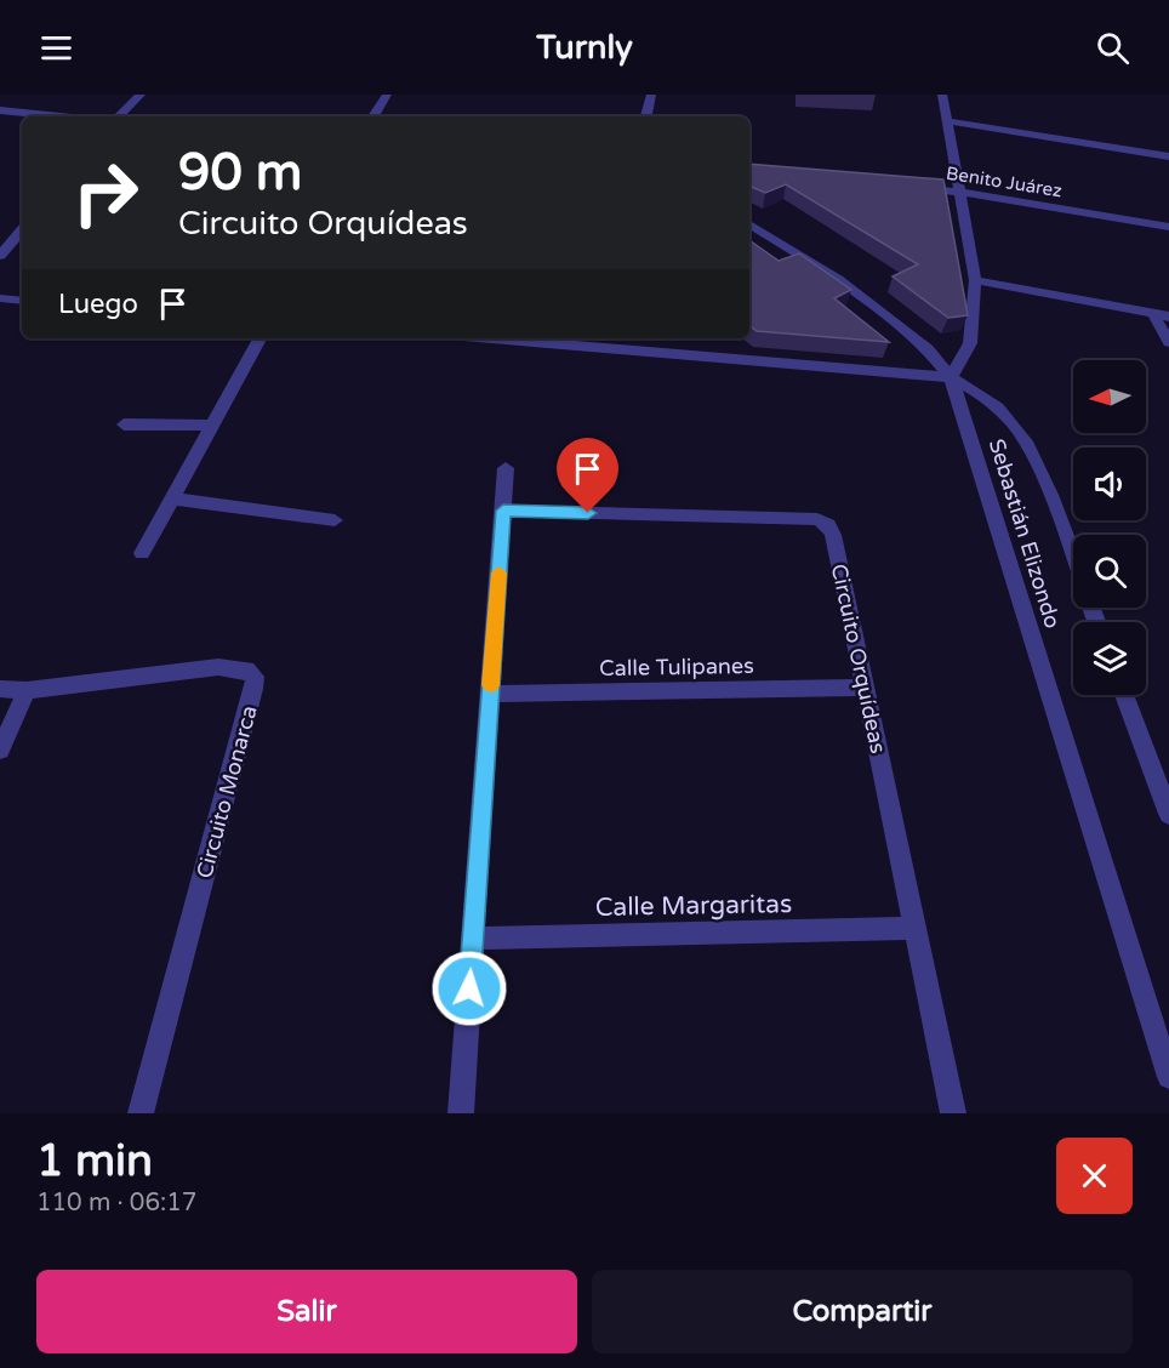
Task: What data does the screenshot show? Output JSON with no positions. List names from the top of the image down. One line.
{"streets":{"street":["Benito Juárez","Sebastián Elizondo","Circuito Orquídeas","Calle Tulipanes","Circuito Monarca","Calle Margaritas"]},"crossings":[["Circuito Orquídeas","Calle Tulipanes"],["Circuito Orquídeas","Calle Margaritas"]],"north":"left","page":{"header":"Turnly","turn":["90 m","Circuito Orquídeas"],"then":"Luego","heading":["1 min","110 m · 06:17"],"buttons":["Salir","Compartir"]}}
